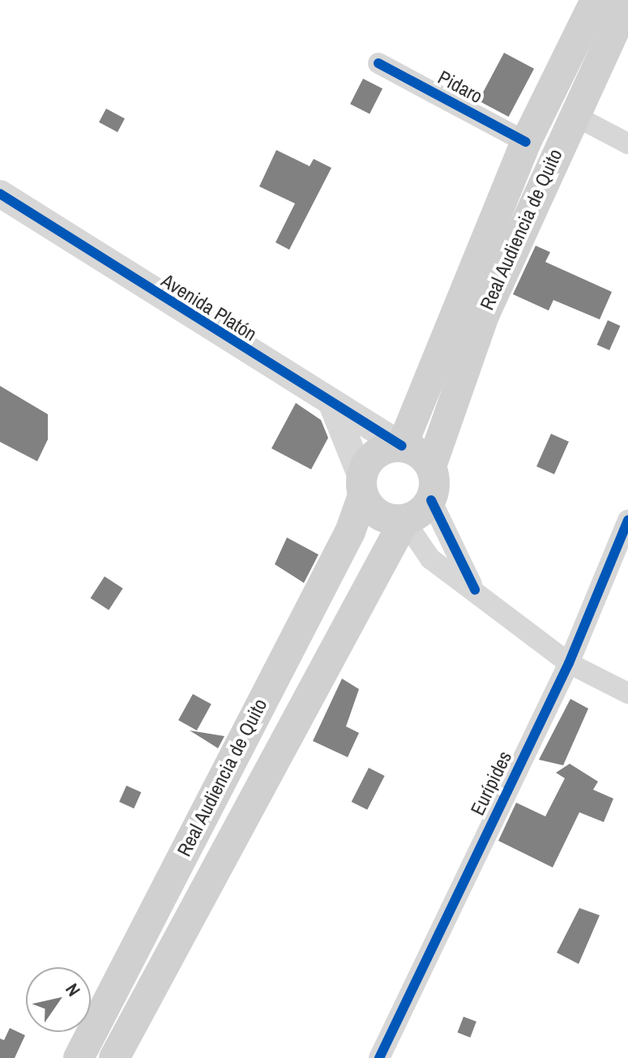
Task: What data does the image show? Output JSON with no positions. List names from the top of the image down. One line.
{"streets":{"main road":["Real Audiencia de Quito"],"street":["Pidaro","Avenida Platón","Eurípides"]},"crossings":[["Pidaro","Real Audiencia de Quito"],["Real Audiencia de Quito","Avenida Platón"]],"north":"top right"}
